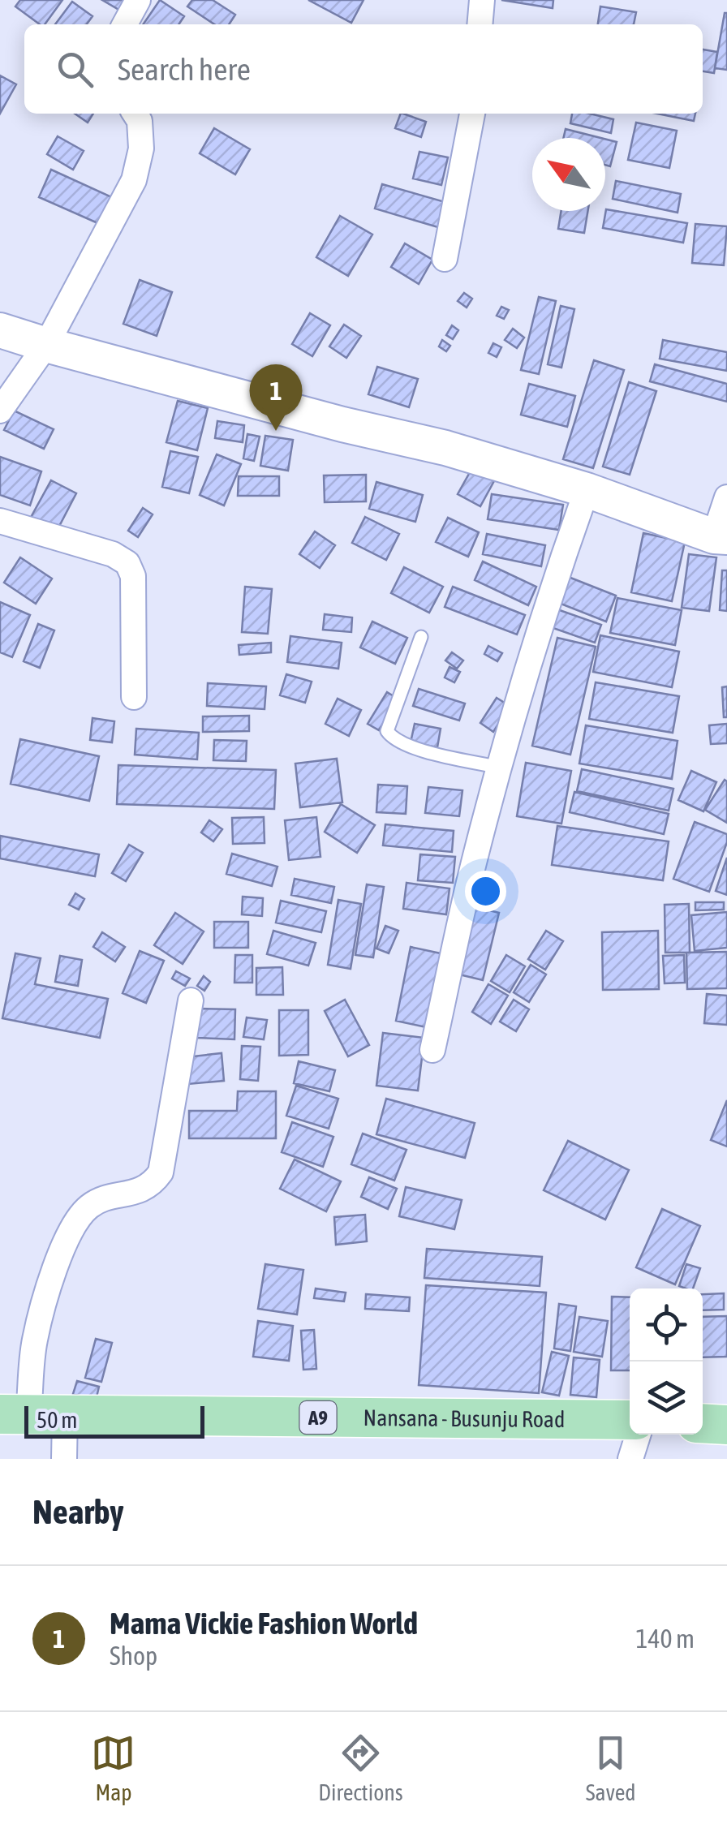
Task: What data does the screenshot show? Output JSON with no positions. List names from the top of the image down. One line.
{"streets":{"main road":["A9","Nansana - Busunju Road"]},"scale_bar":"50 m","north":"top left","page":{"search":"Search here","pins":"1","scale":"50 m","heading":"Nearby","list":[{"mark":"1","name":"Mama Vickie Fashion World","note":"Shop","value":"140 m"}],"nav":["Map","Directions","Saved"]}}
